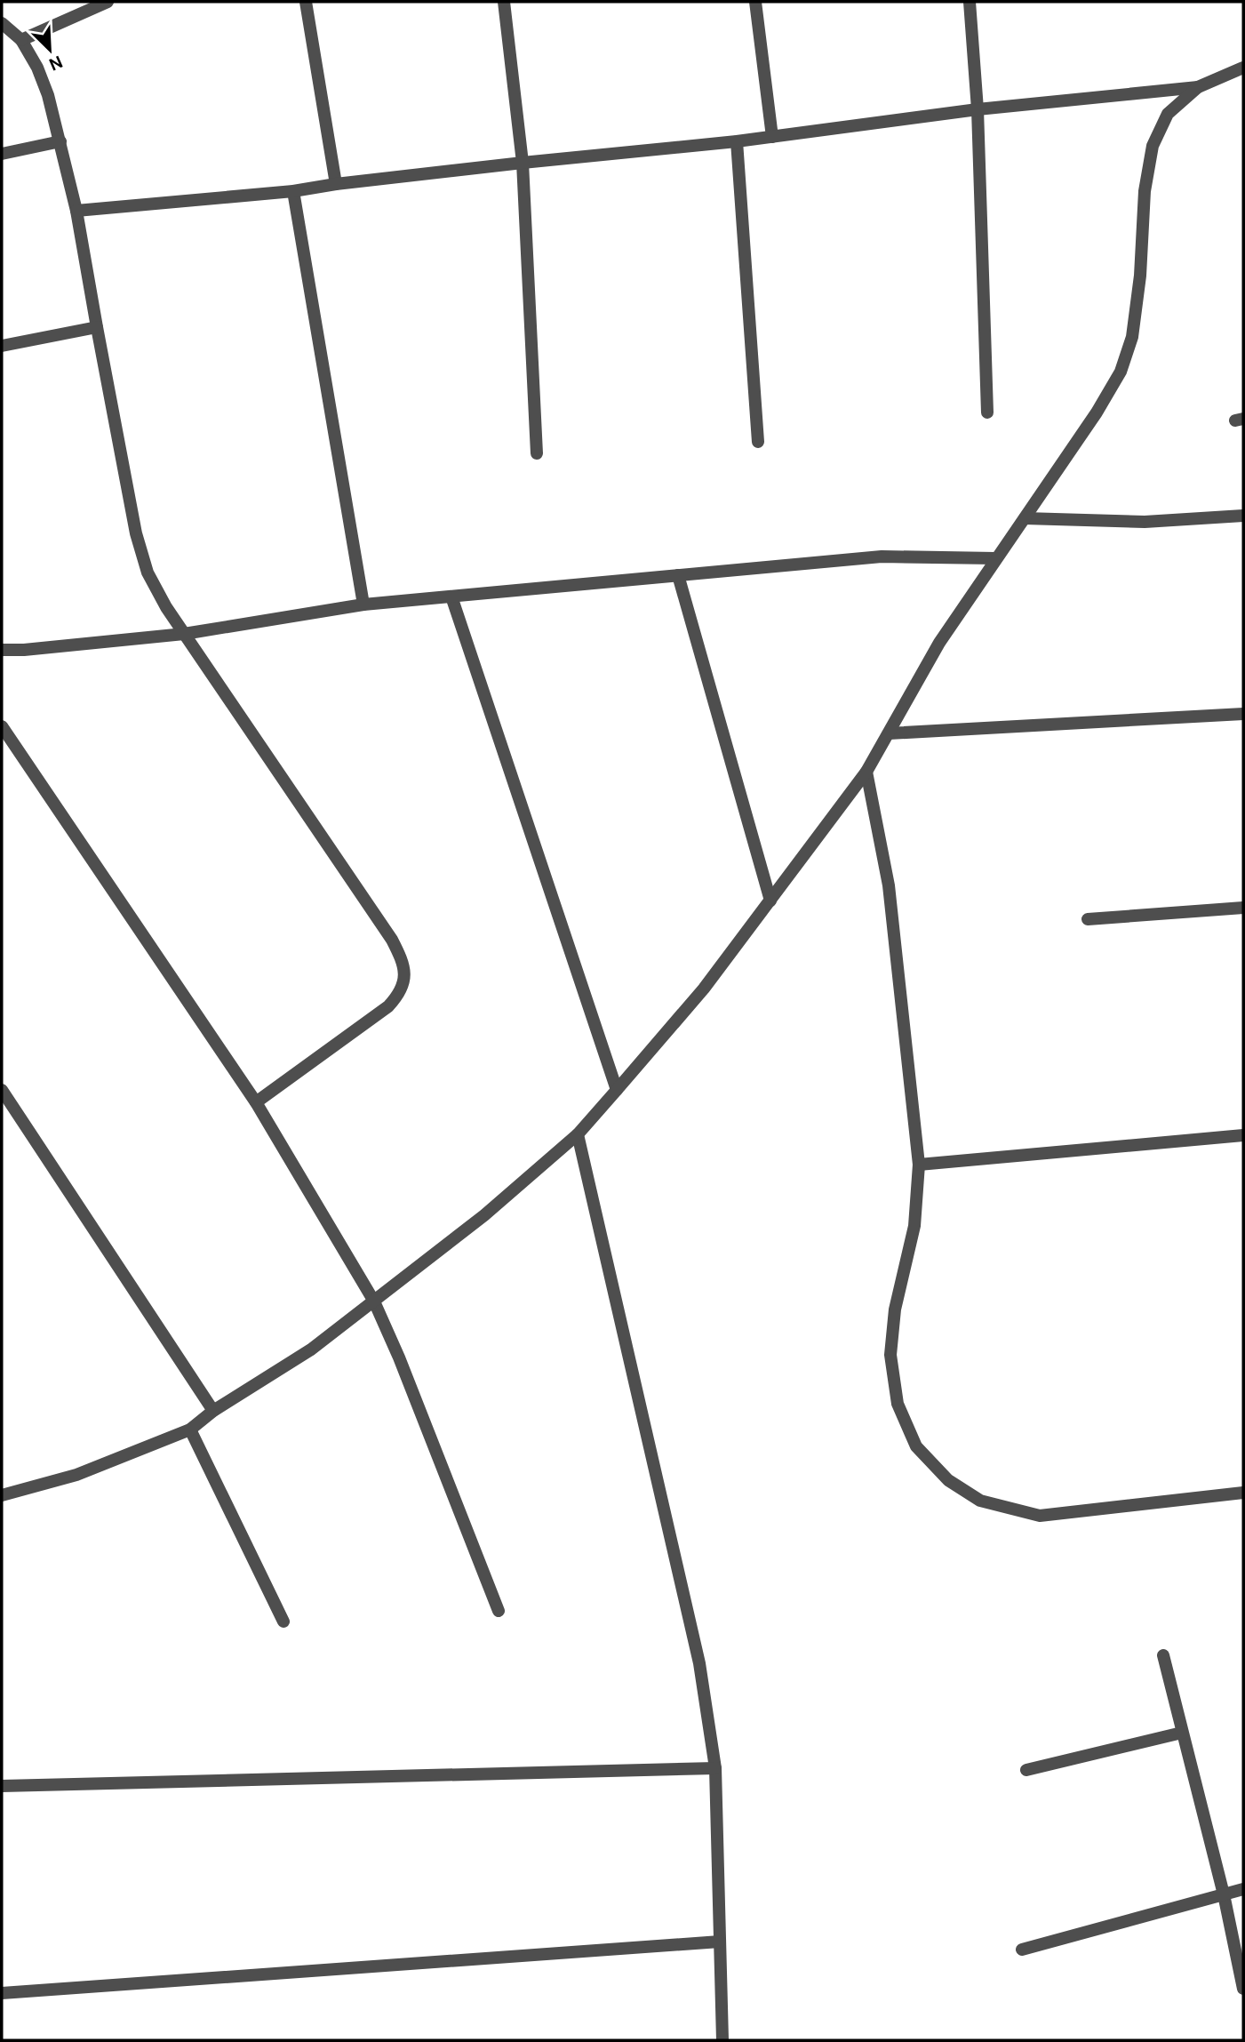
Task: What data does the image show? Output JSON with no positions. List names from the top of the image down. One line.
{"north":"bottom right"}
